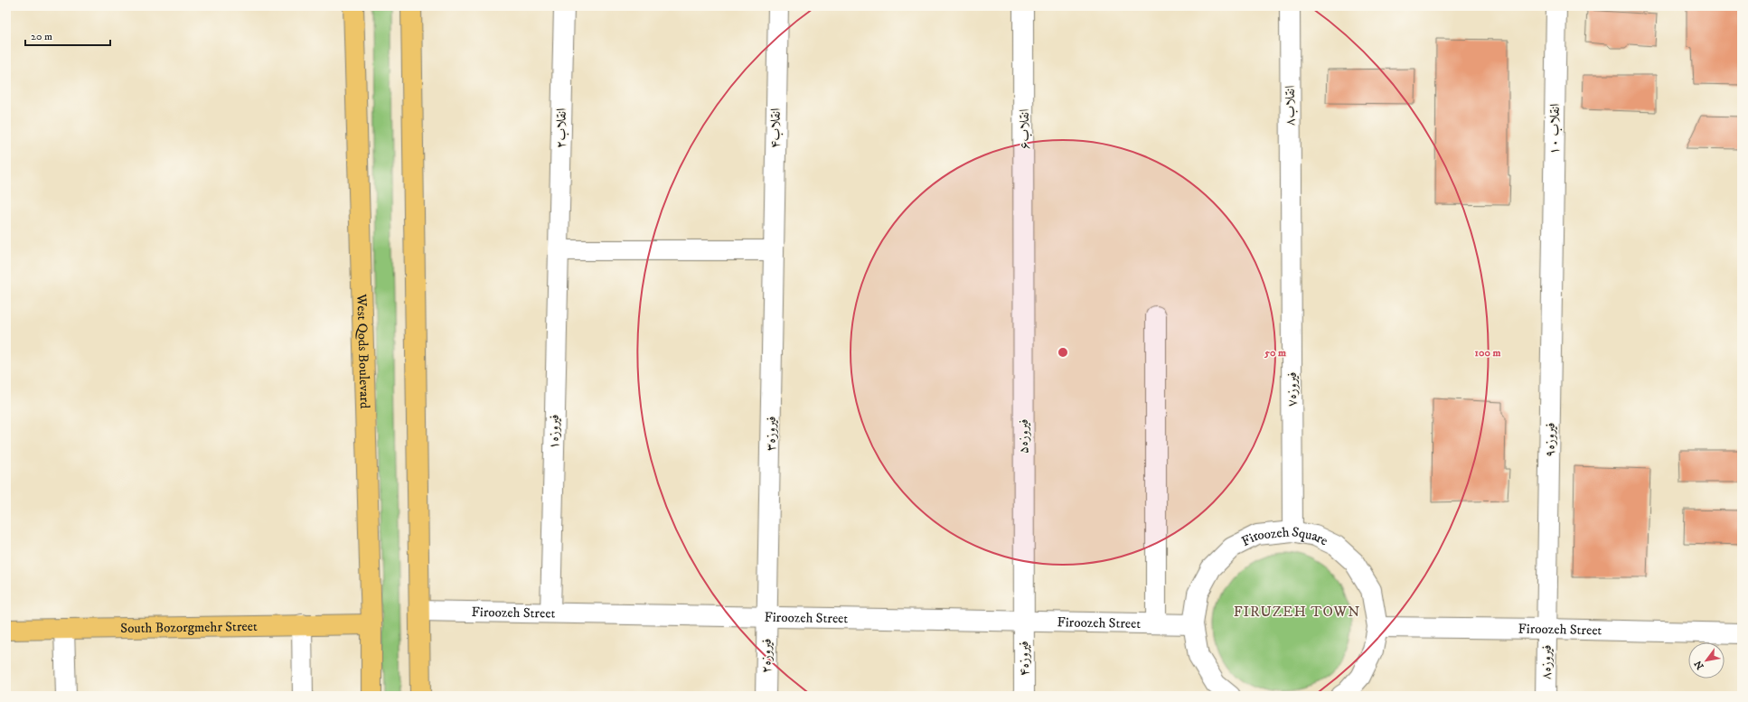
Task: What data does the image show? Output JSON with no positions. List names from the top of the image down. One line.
{"streets":{"main road":["West Qods Boulevard","South Bozorgmehr Street"],"street":["انقلاب۸","انقلاب۲","انقلاب۴","انقلاب۶","انقلاب ۱۰","فیروزه۷","فیروزه۱","فیروزه۳","فیروزه۵","فیروزه۹","Firoozeh Square","Firoozeh Street","فیروزه۲","فیروزه۴","فیروزه۸"]},"crossings":[["انقلاب۸","فیروزه۷"],["انقلاب۲","فیروزه۱"],["انقلاب۴","فیروزه۳"],["انقلاب۶","فیروزه۵"],["انقلاب ۱۰","فیروزه۹"],["West Qods Boulevard","South Bozorgmehr Street"],["فیروزه۷","Firoozeh Square"],["فیروزه۱","Firoozeh Street"],["فیروزه۳","Firoozeh Street"],["فیروزه۳","فیروزه۲"],["فیروزه۵","Firoozeh Street"],["فیروزه۵","فیروزه۴"],["فیروزه۹","Firoozeh Street"],["فیروزه۹","فیروزه۸"],["Firoozeh Square","Firoozeh Street"],["Firoozeh Street","فیروزه۲"],["Firoozeh Street","فیروزه۴"],["Firoozeh Street","فیروزه۸"]],"districts":["FIRUZEH TOWN"],"scale_bar":"20 m","north":"bottom left","rings":["50 m","100 m"]}
